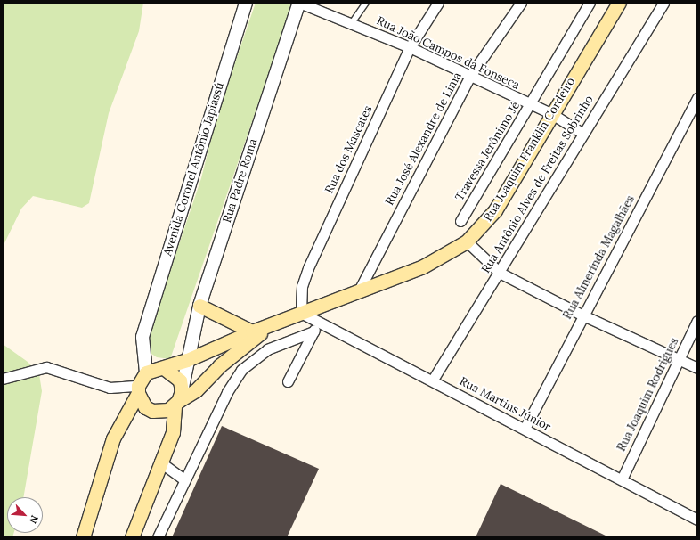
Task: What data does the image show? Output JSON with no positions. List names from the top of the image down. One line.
{"streets":{"main road":["Rua Joaquim Franklin Cordeiro"],"street":["Rua João Campos da Fonseca","Rua José Alexandre de Lima","Rua dos Mascates","Travessa Jerônimo Jé","Avenida Coronel Antônio Japiassú","Rua Padre Roma","Rua Antônio Alves de Freitas Sobrinho","Rua Almerinda Magalhães","Rua Joaquim Rodrigues","Rua Martins Júnior"]},"crossings":[["Rua João Campos da Fonseca","Rua José Alexandre de Lima"],["Rua João Campos da Fonseca","Rua dos Mascates"],["Rua João Campos da Fonseca","Rua Joaquim Franklin Cordeiro"],["Rua João Campos da Fonseca","Travessa Jerônimo Jé"],["Rua João Campos da Fonseca","Rua Padre Roma"],["Rua João Campos da Fonseca","Rua Antônio Alves de Freitas Sobrinho"],["Rua José Alexandre de Lima","Rua Joaquim Franklin Cordeiro"],["Rua dos Mascates","Rua Joaquim Franklin Cordeiro"],["Rua dos Mascates","Rua Martins Júnior"],["Rua Joaquim Franklin Cordeiro","Avenida Coronel Antônio Japiassú"],["Rua Joaquim Franklin Cordeiro","Rua Padre Roma"],["Rua Joaquim Franklin Cordeiro","Rua Martins Júnior"],["Avenida Coronel Antônio Japiassú","Rua Padre Roma"],["Rua Antônio Alves de Freitas Sobrinho","Rua Martins Júnior"],["Rua Almerinda Magalhães","Rua Martins Júnior"],["Rua Joaquim Rodrigues","Rua Martins Júnior"]],"north":"bottom right"}
